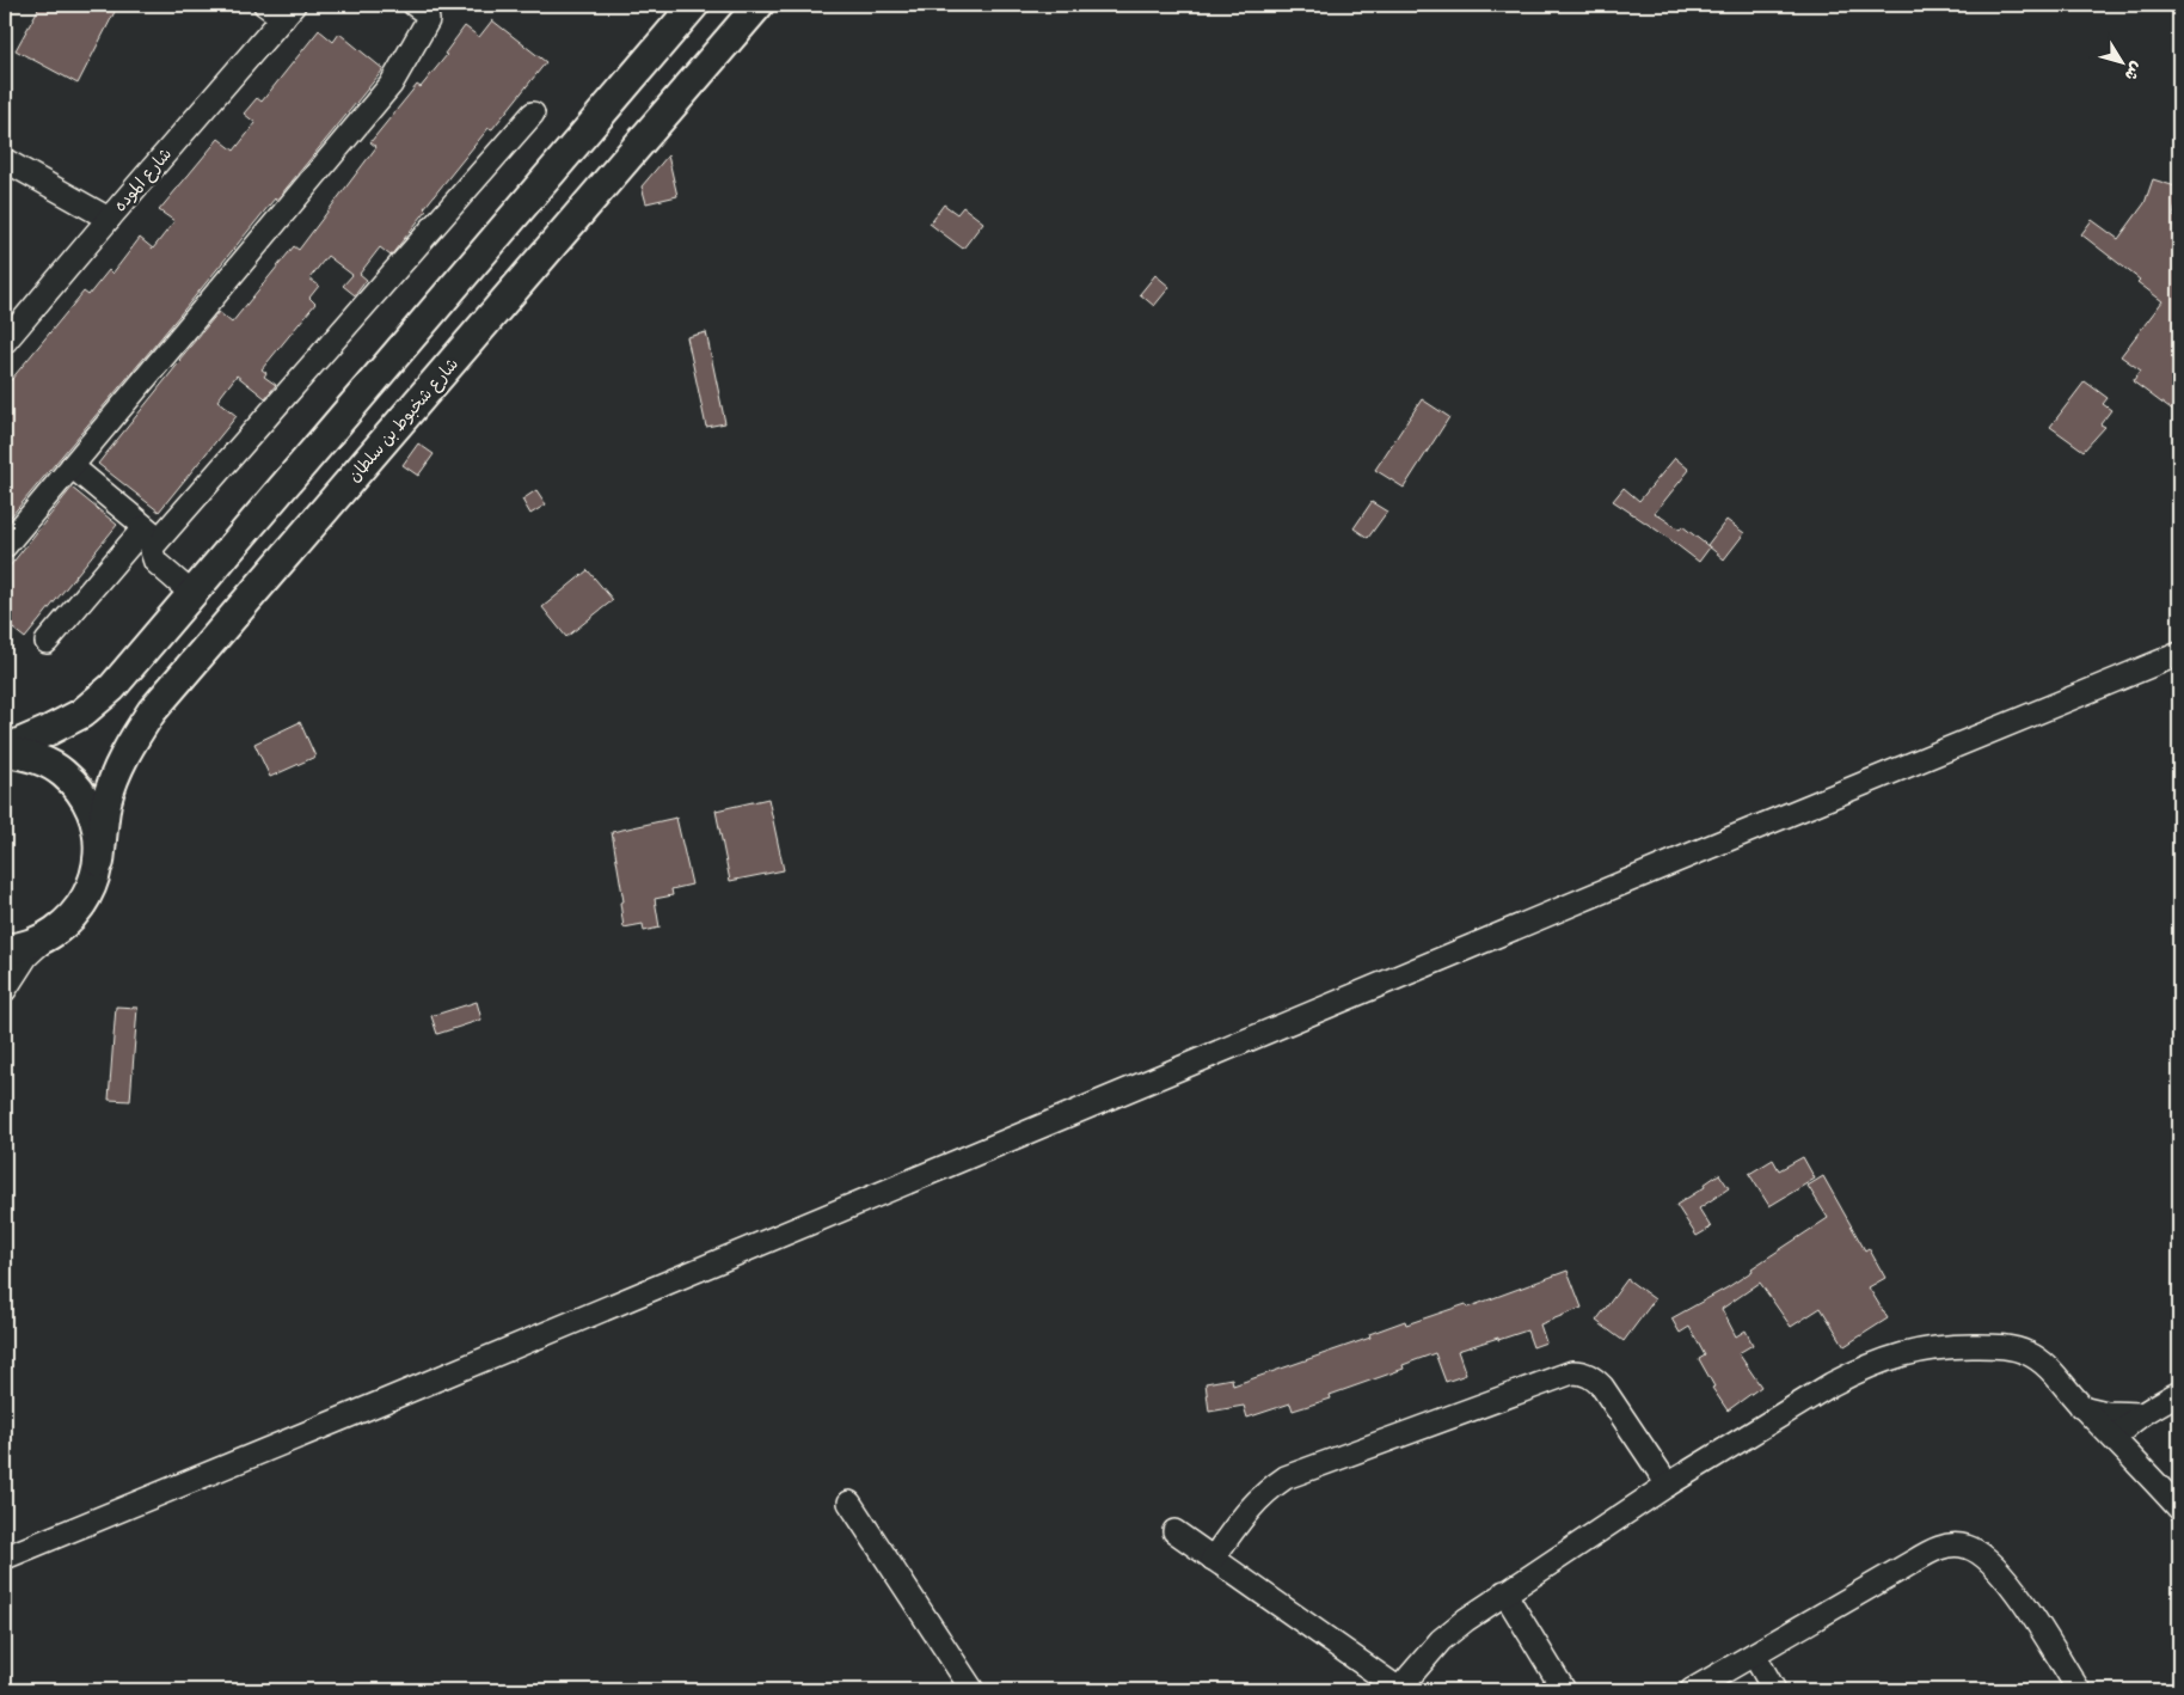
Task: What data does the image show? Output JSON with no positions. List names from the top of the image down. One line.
{"streets":{"main road":["شارع شخبوط بن سلطان"],"street":["شارع الموده"]},"north":"bottom right"}
